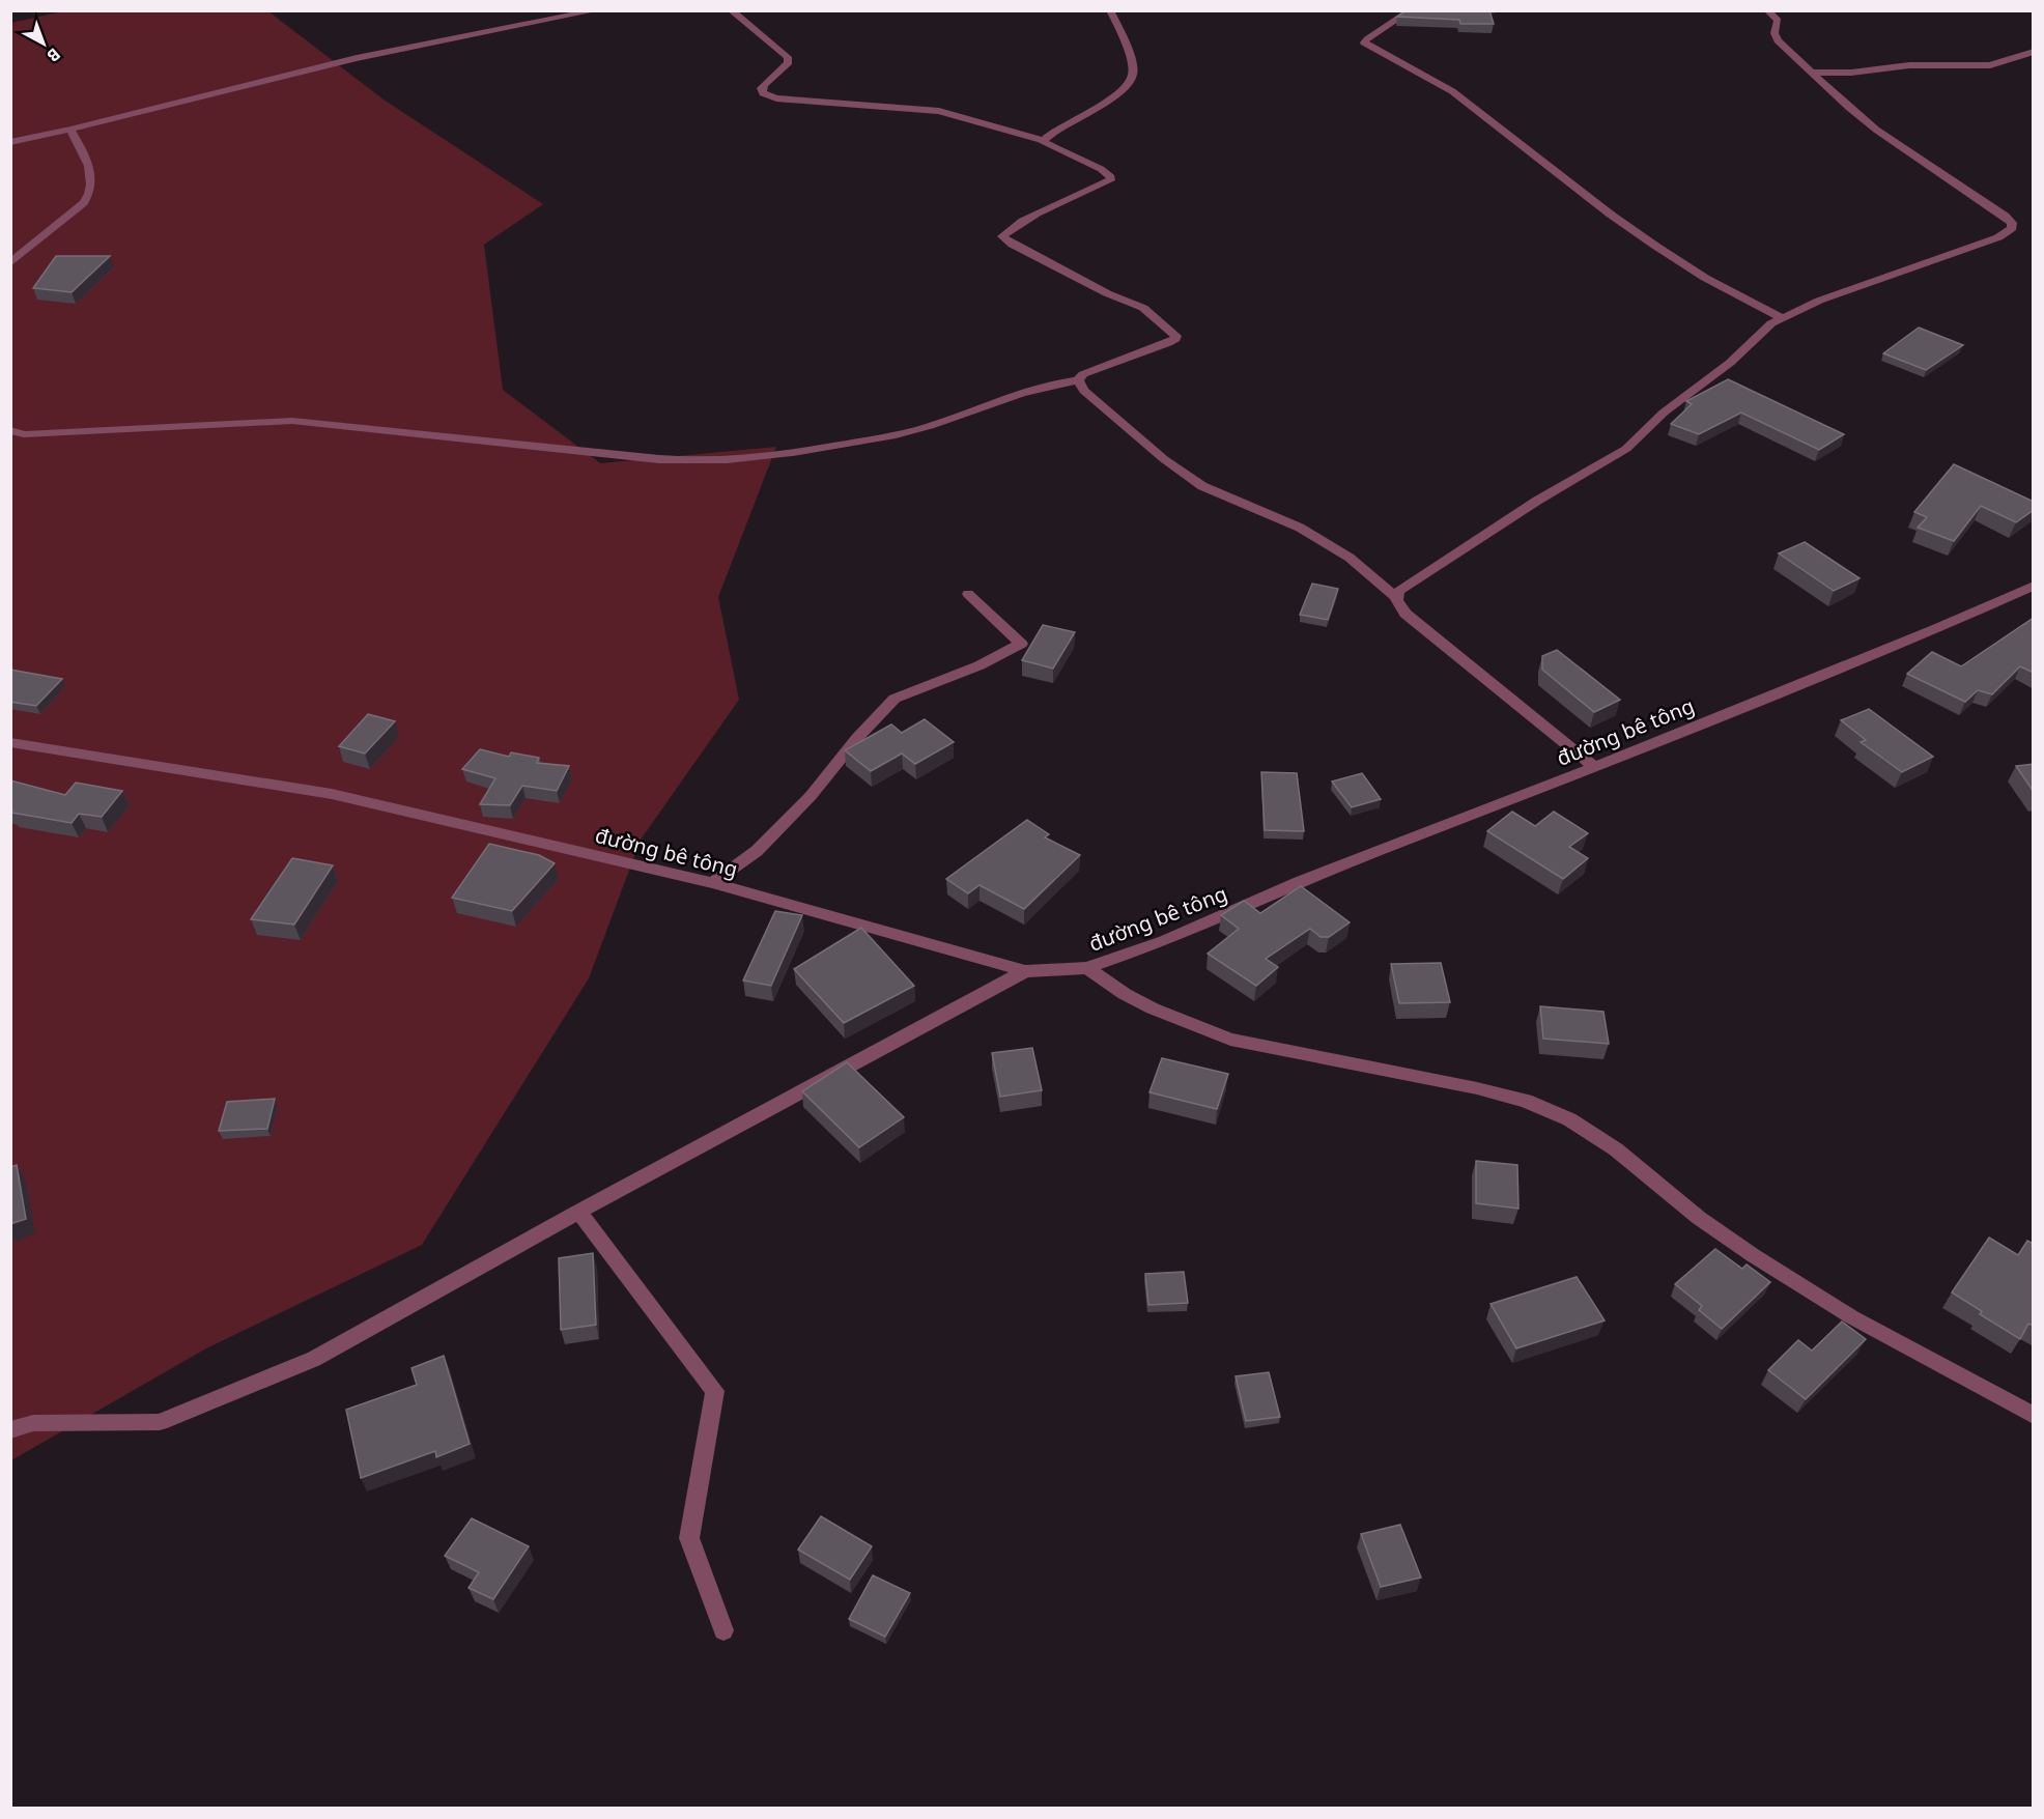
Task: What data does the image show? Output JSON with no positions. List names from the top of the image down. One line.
{"streets":{"street":["đường bê tông"]},"north":"bottom right"}
